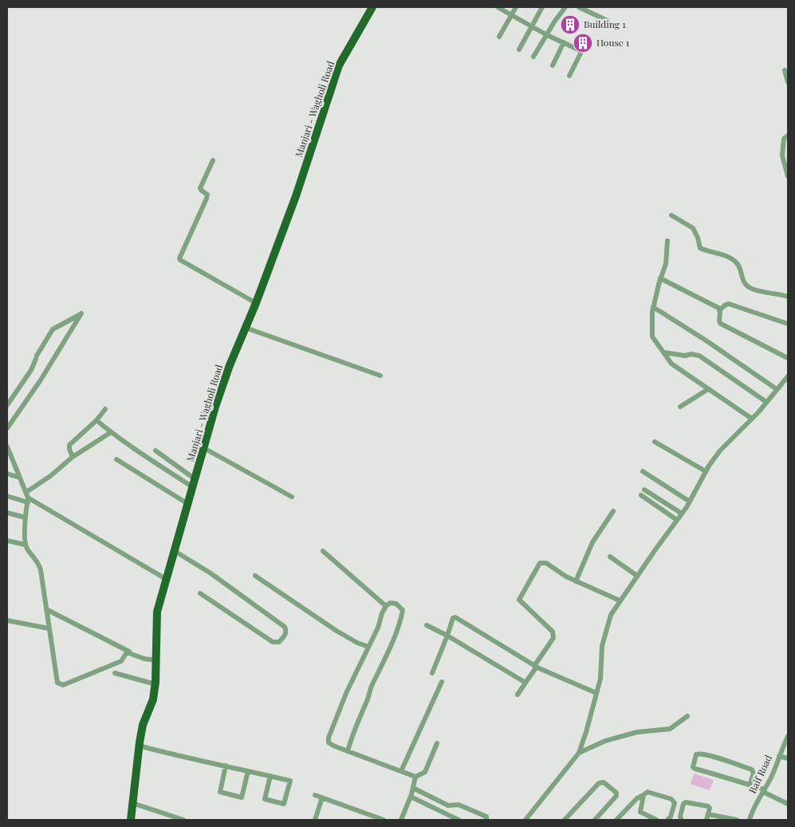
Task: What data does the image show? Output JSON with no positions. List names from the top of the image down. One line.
{"streets":{"main road":["Manjari - Wagholi Road"],"street":["Baif Road"]},"places":{"building":["Building 1","House 1"]}}
